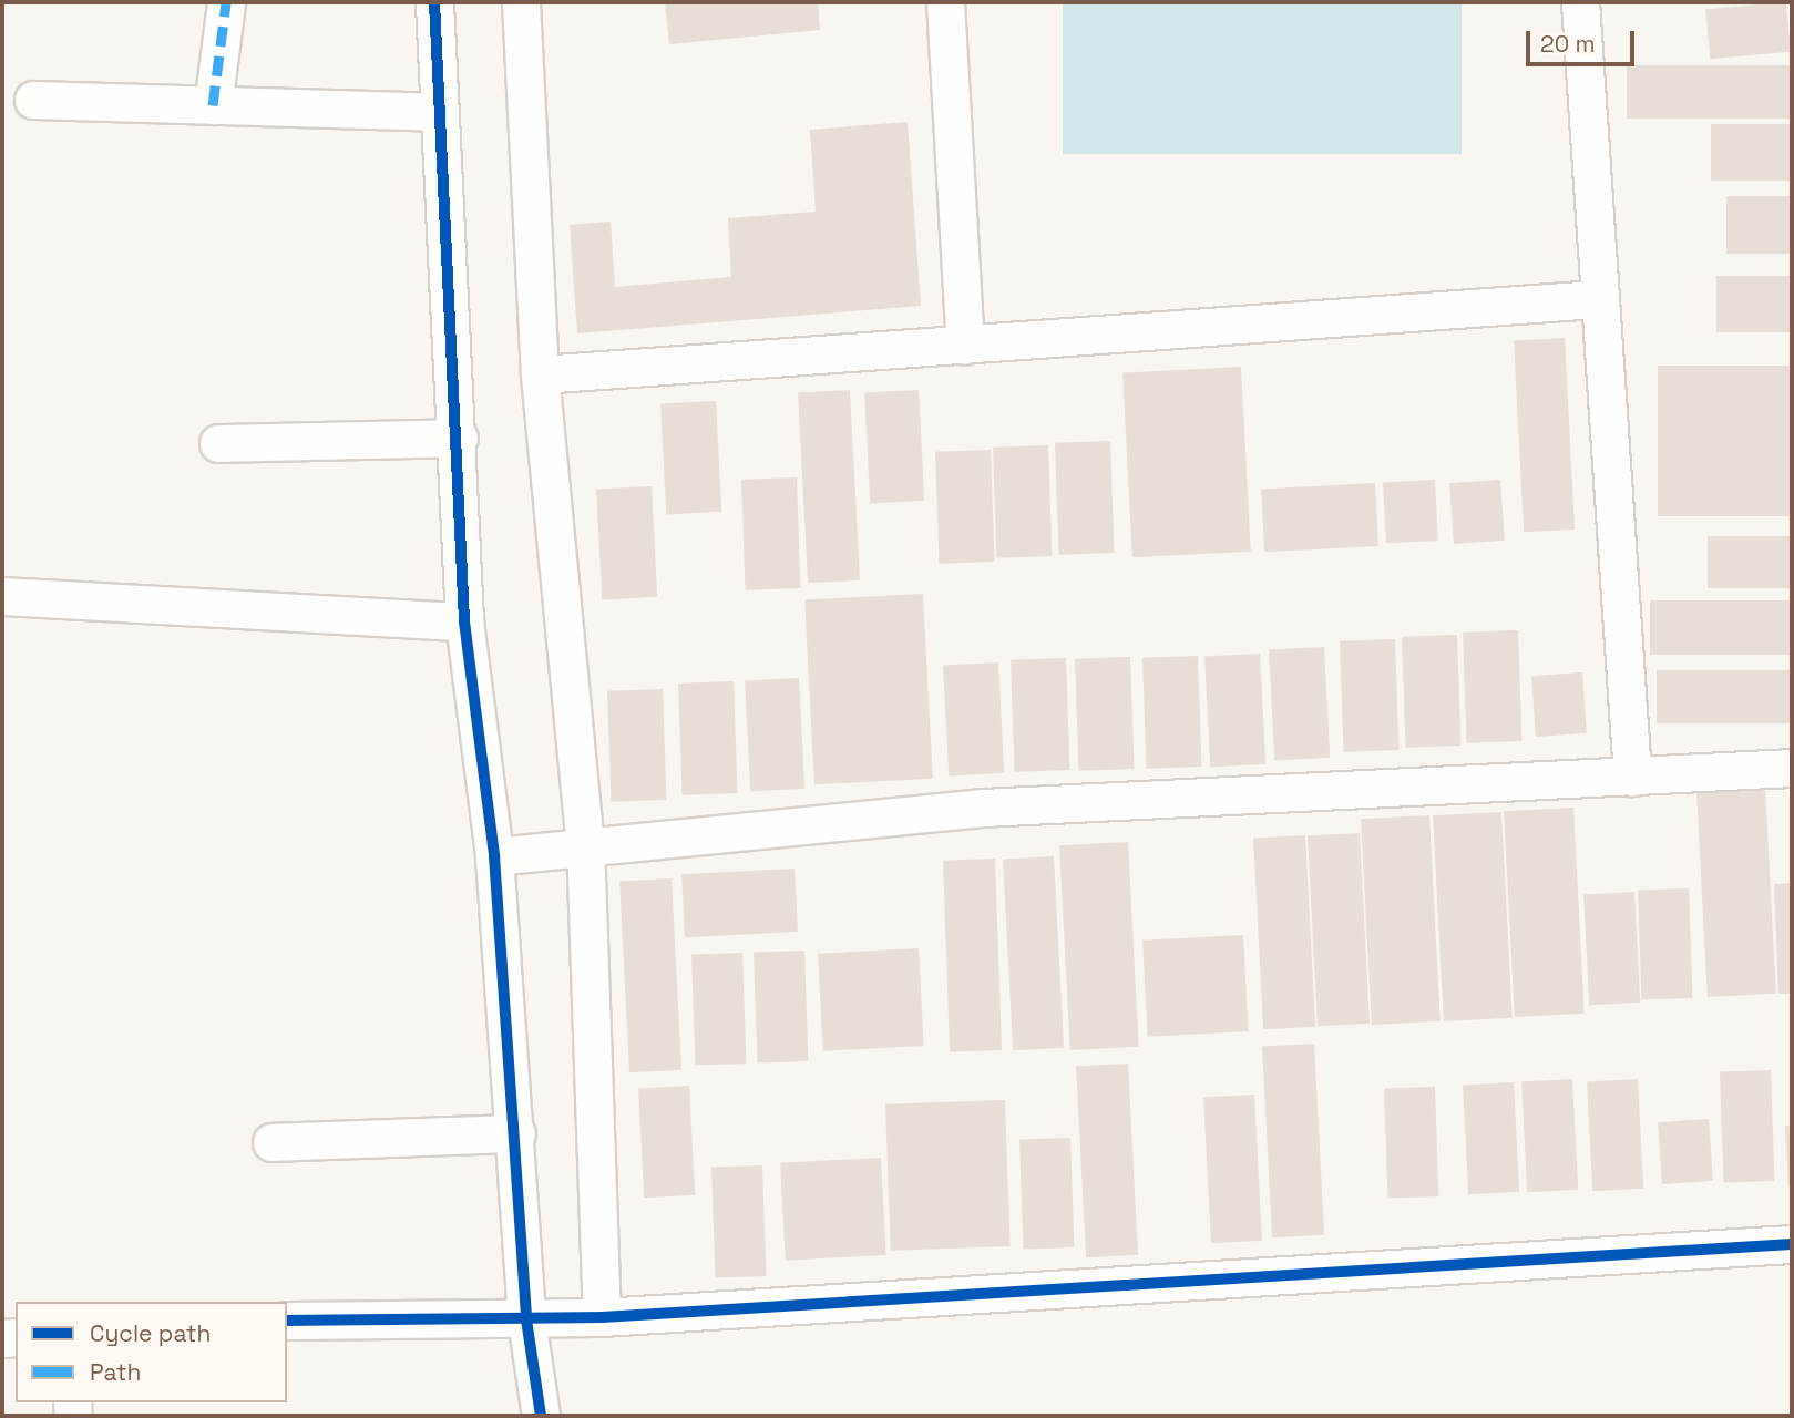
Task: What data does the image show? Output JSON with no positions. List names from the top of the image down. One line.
{"legend":["Cycle path","Path"],"scale_bar":"20 m"}
